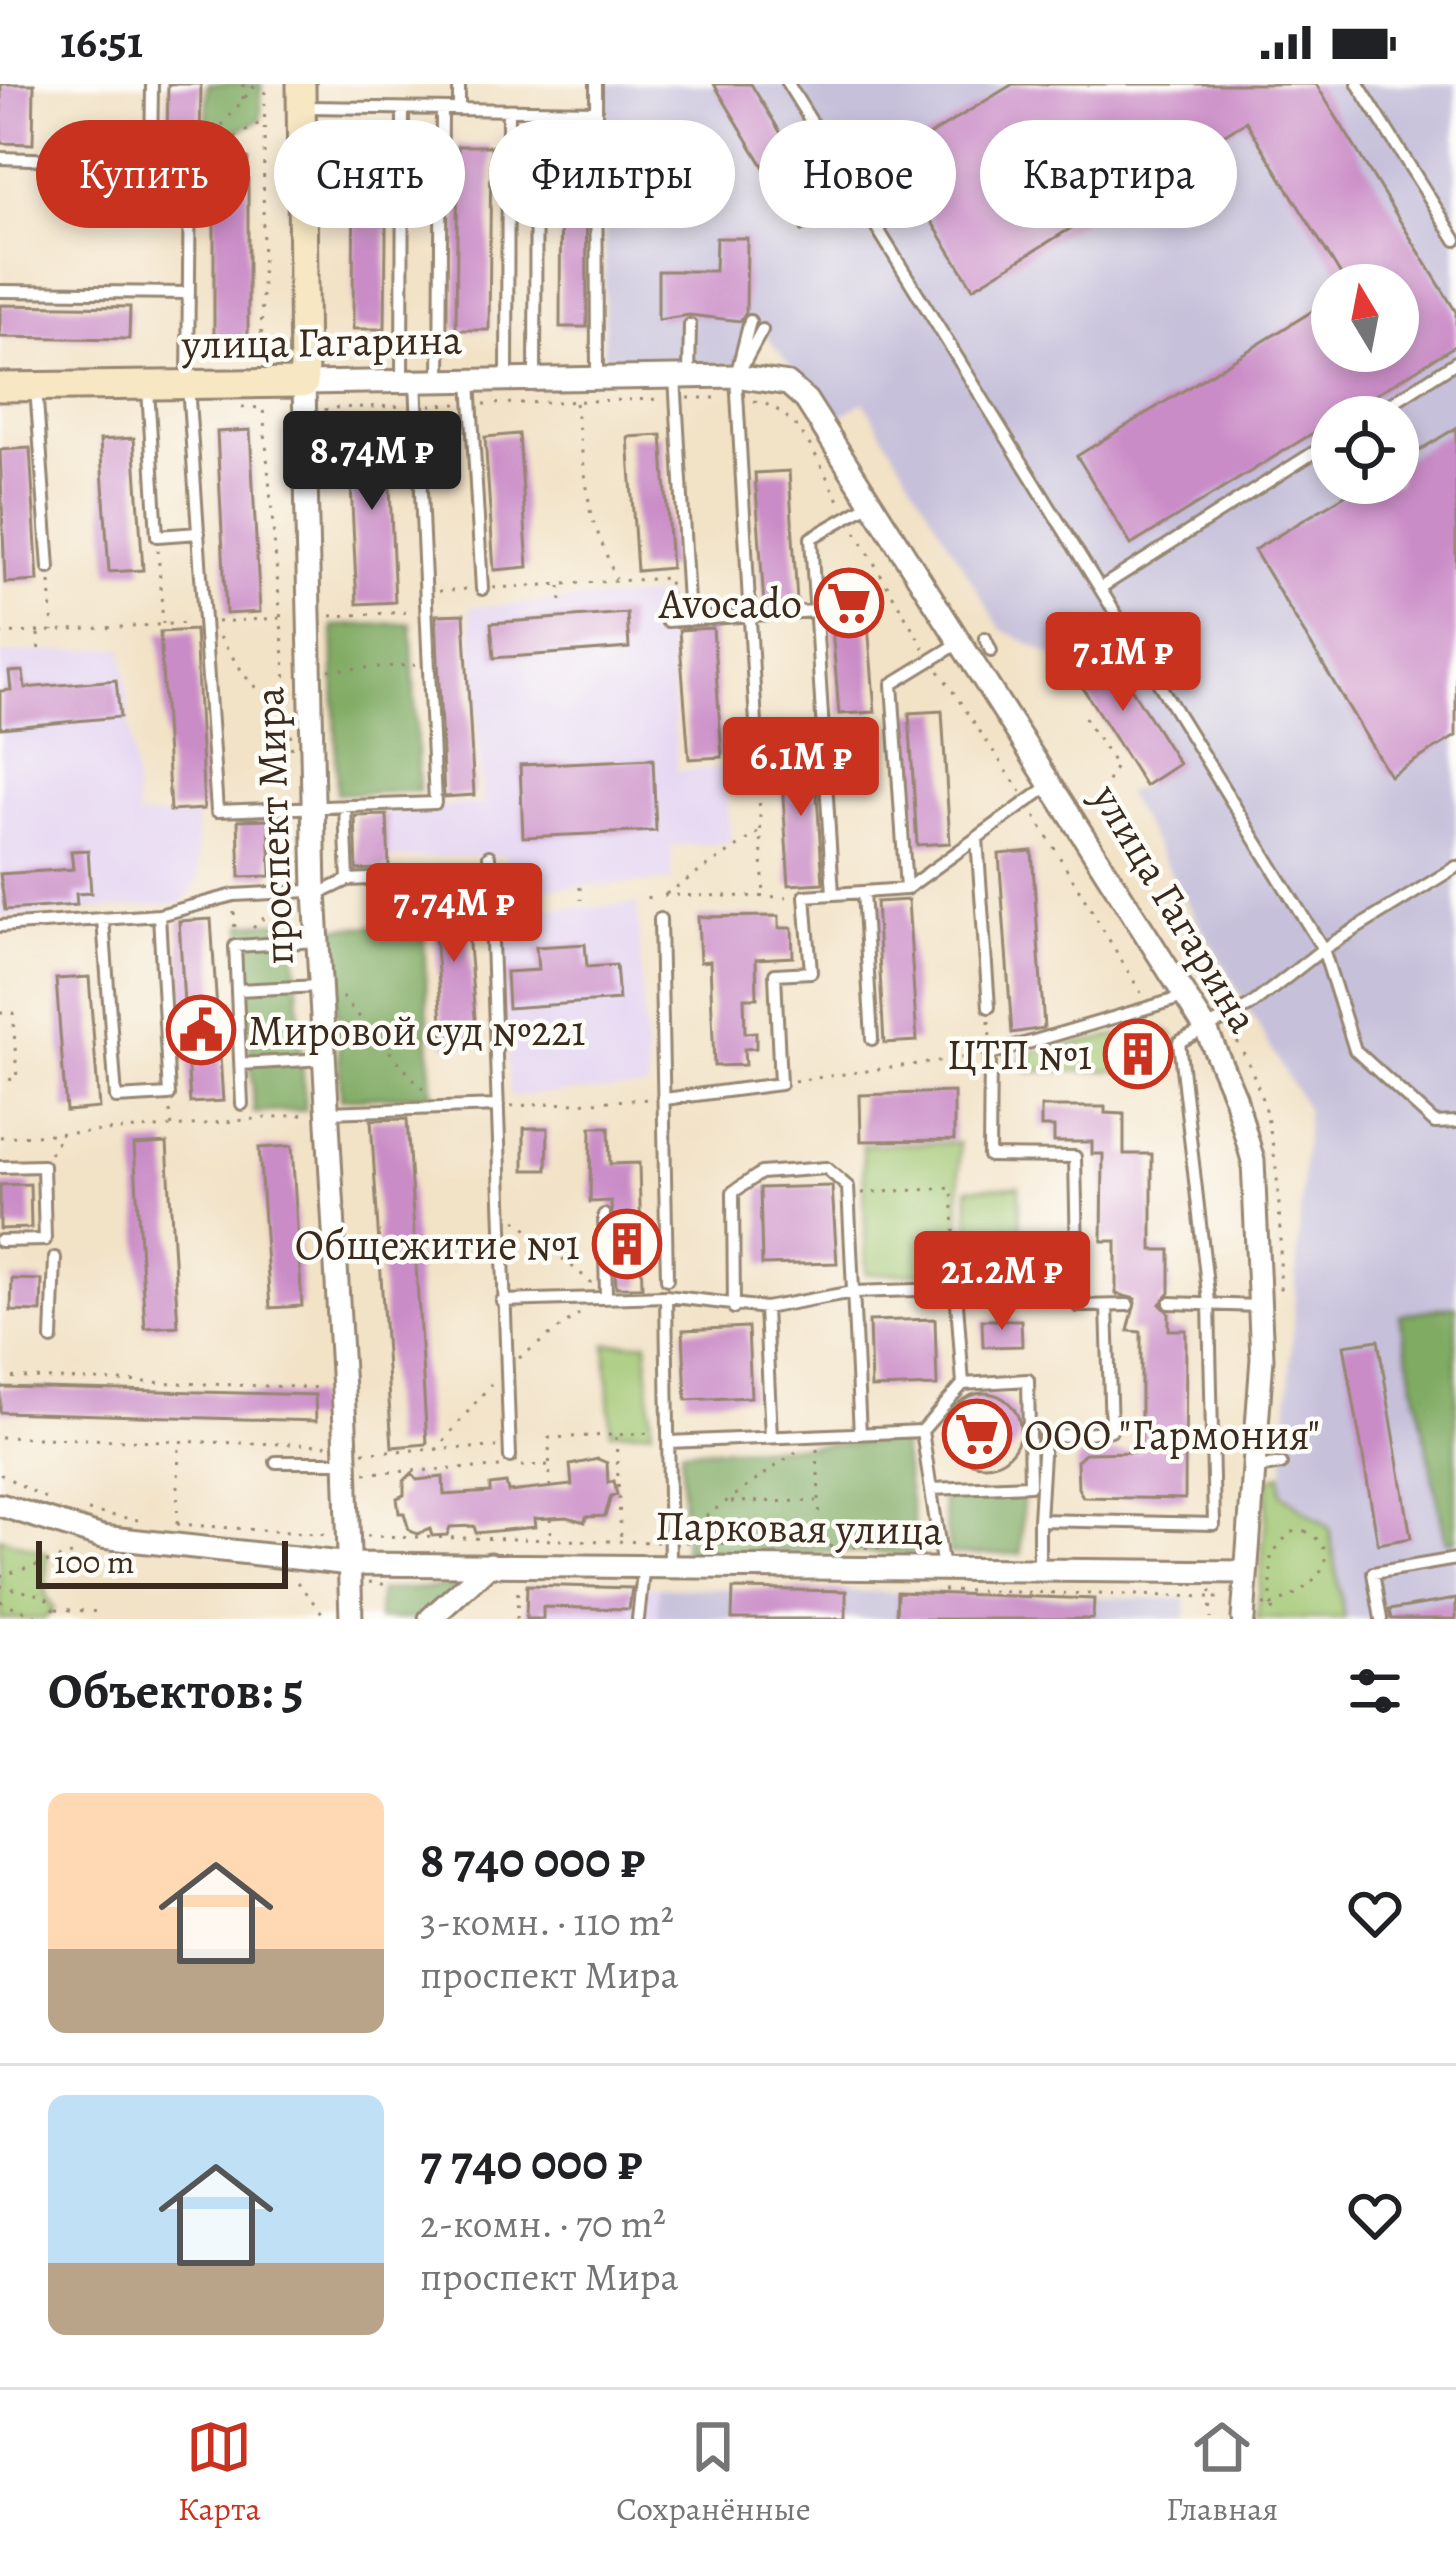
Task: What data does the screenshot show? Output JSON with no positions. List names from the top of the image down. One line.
{"streets":{"street":["улица Гагарина","проспект Мира","Парковая улица"]},"crossings":[["улица Гагарина","проспект Мира"],["улица Гагарина","Парковая улица"],["проспект Мира","Парковая улица"]],"places":{"supermarket":["Avocado","ООО \"Гармония\""],"public building":["Мировой суд №221"],"building":["ЦТП №1","Общежитие №1"]},"scale_bar":"100 m","north":"top","page":{"status":"16:51","chip":["Купить","Снять","Фильтры","Новое","Квартира"],"price":["8.74M ₽","7.1M ₽","6.1M ₽","7.74M ₽","21.2M ₽"],"scale":"100 m","heading":"Объектов: 5","list":[{"name":"8 740 000 ₽","note":"3-комн. · 110 m² · проспект Мира"},{"name":"7 740 000 ₽","note":"2-комн. · 70 m² · проспект Мира"}],"tabs":["Карта","Сохранённые","Главная"]}}
